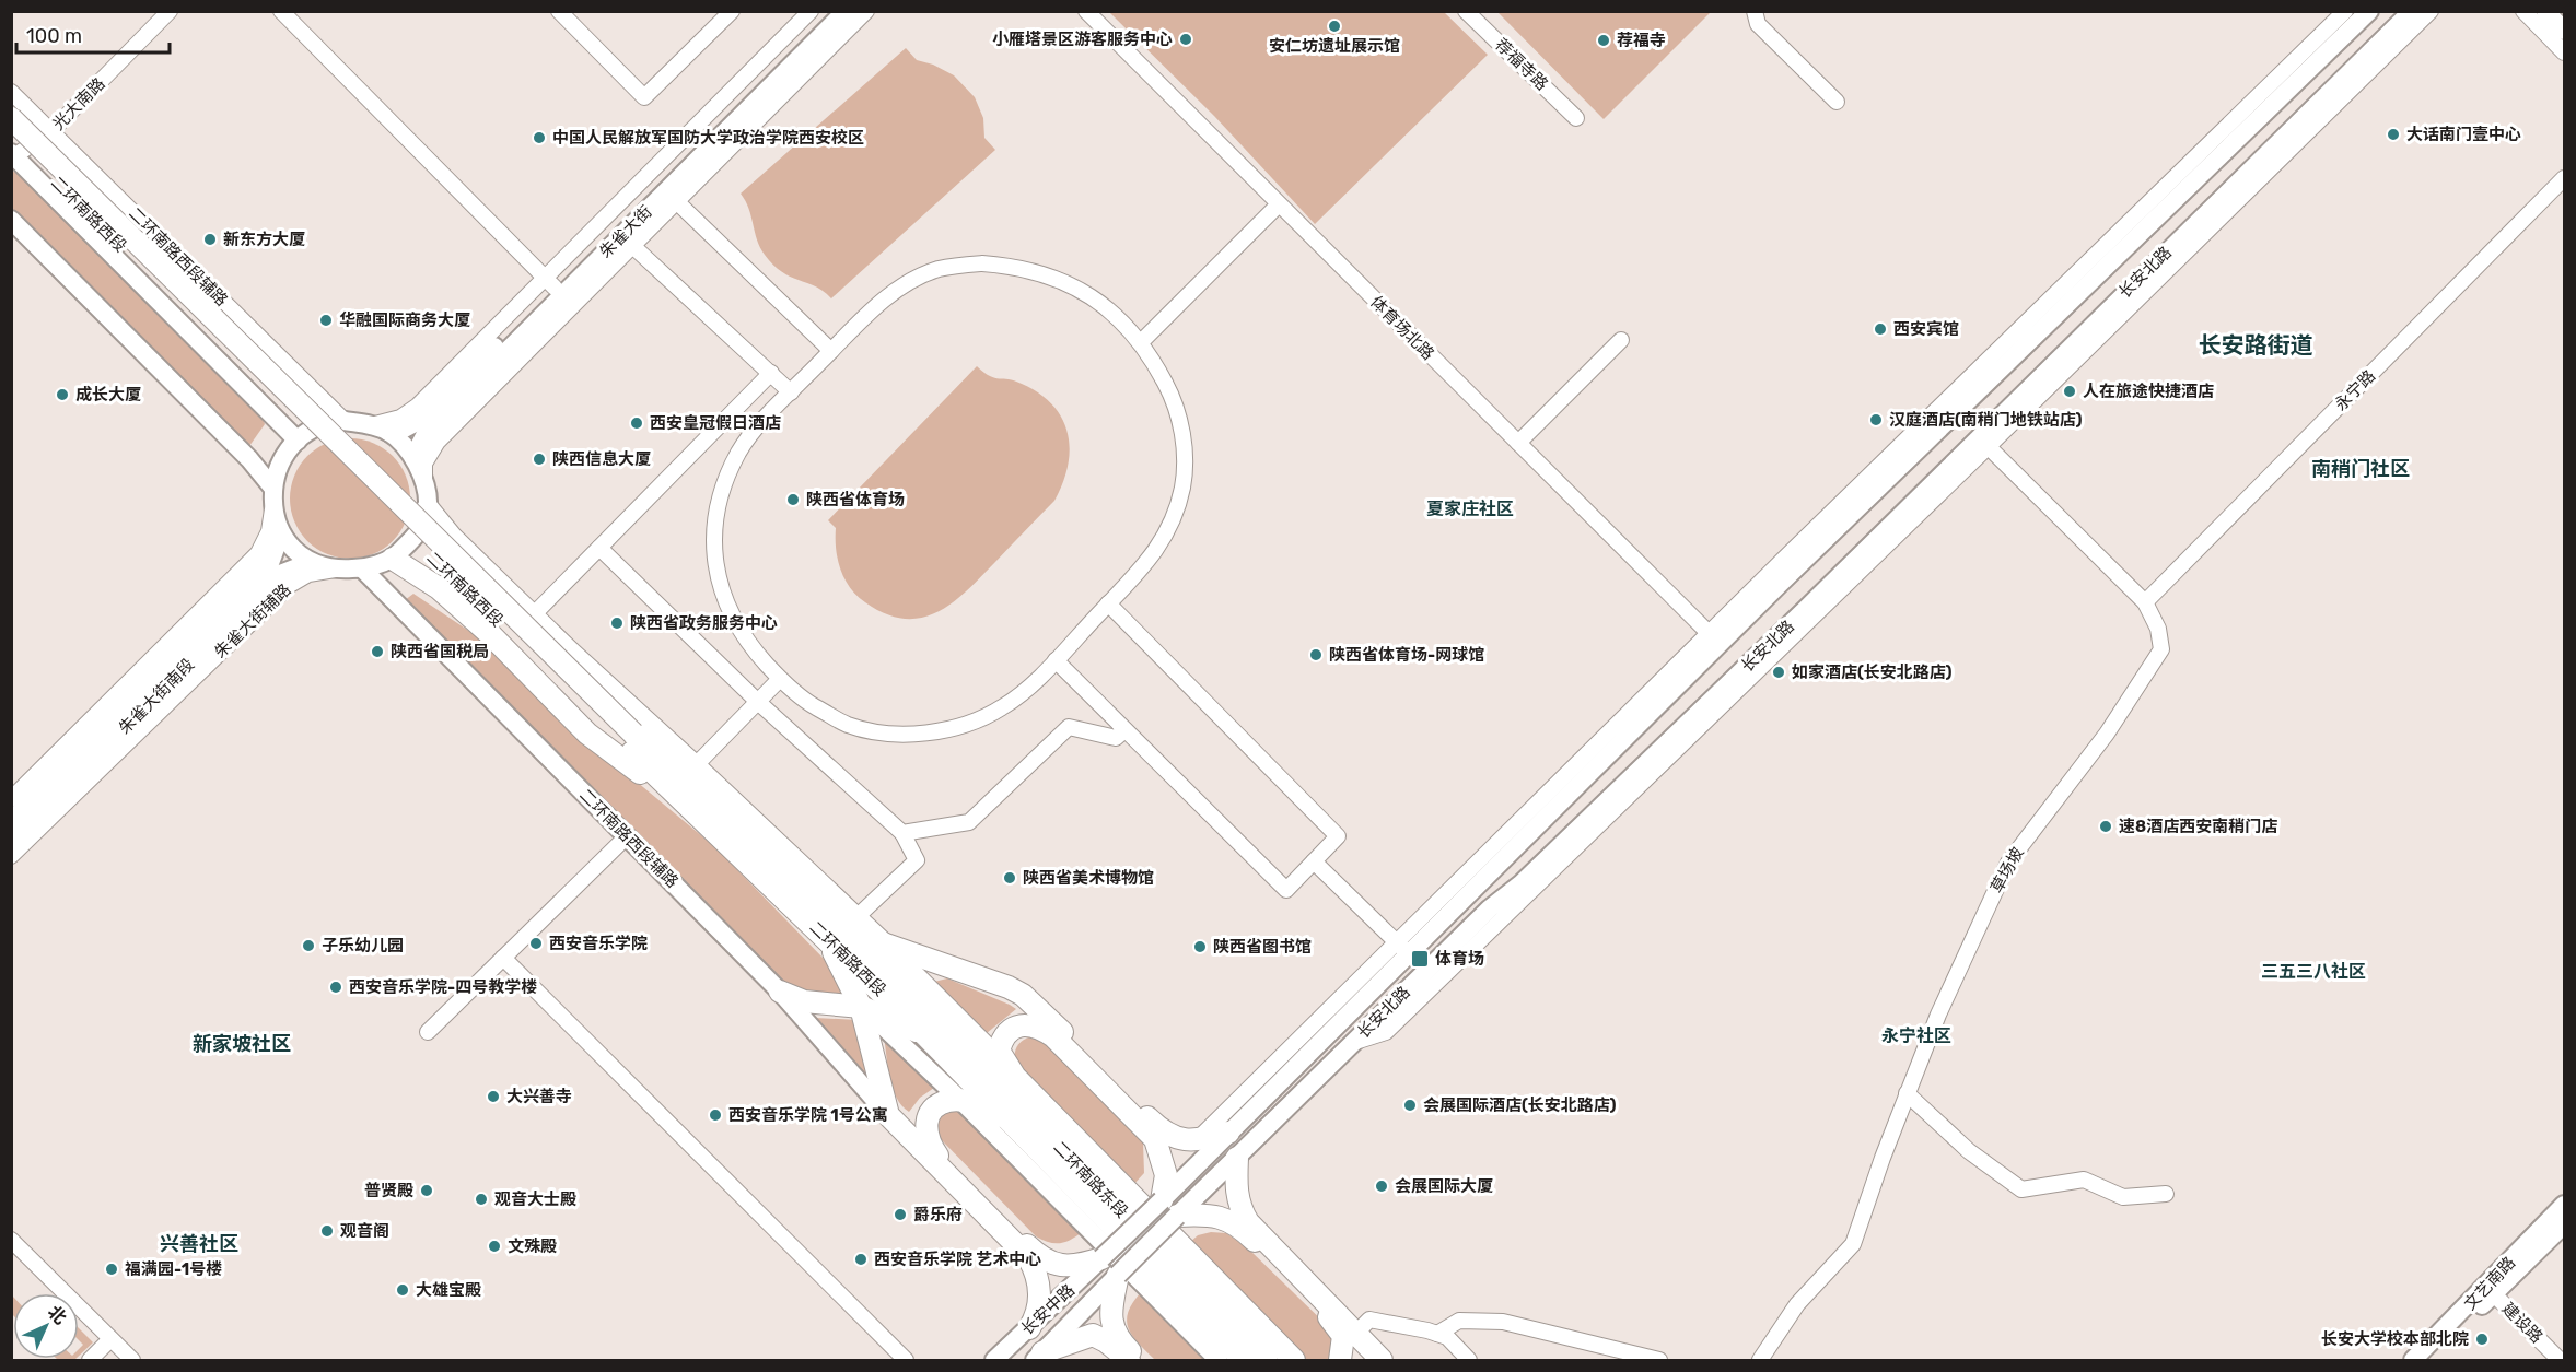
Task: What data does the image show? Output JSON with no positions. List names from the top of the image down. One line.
{"streets":{"highway":["二环南路西段","二环南路东段"],"main road":["朱雀大街","二环南路西段辅路","长安北路","朱雀大街南段","文艺南路","长安中路"],"street":["荐福寺路","光大南路","体育场北路","永宁路","朱雀大街辅路","草场坡","建设路"]},"crossings":[["光大南路","二环南路西段"],["二环南路西段","朱雀大街"],["二环南路西段","二环南路西段辅路"],["二环南路西段","朱雀大街辅路"],["二环南路西段","朱雀大街南段"],["二环南路西段","二环南路东段"],["朱雀大街","二环南路西段辅路"],["朱雀大街","朱雀大街辅路"],["朱雀大街","朱雀大街南段"],["二环南路西段辅路","朱雀大街辅路"],["二环南路西段辅路","朱雀大街南段"],["长安北路","体育场北路"],["长安北路","草场坡"],["长安北路","长安中路"],["永宁路","草场坡"],["朱雀大街辅路","朱雀大街南段"],["文艺南路","建设路"]],"districts":["长安路街道","南稍门社区","夏家庄社区","三五三八社区","永宁社区","新家坡社区","兴善社区"],"places":{"other":["安仁坊遗址展示馆","小雁塔景区游客服务中心","荐福寺","大话南门壹中心","中国人民解放军国防大学政治学院西安校区","新东方大厦","华融国际商务大厦","西安宾馆","人在旅途快捷酒店","成长大厦","汉庭酒店(南稍门地铁站店)","西安皇冠假日酒店","陕西信息大厦","陕西省体育场","陕西省政务服务中心","陕西省国税局","陕西省体育场-网球馆","如家酒店(长安北路店)","速8酒店西安南稍门店","陕西省美术博物馆","西安音乐学院","子乐幼儿园","陕西省图书馆","西安音乐学院-四号教学楼","大兴善寺","会展国际酒店(长安北路店)","西安音乐学院 1号公寓","会展国际大厦","普贤殿","观音大士殿","爵乐府","观音阁","文殊殿","西安音乐学院 艺术中心","福满园-1号楼","大雄宝殿","长安大学校本部北院"],"transit":["体育场"]},"scale_bar":"100 m","north":"top right"}
